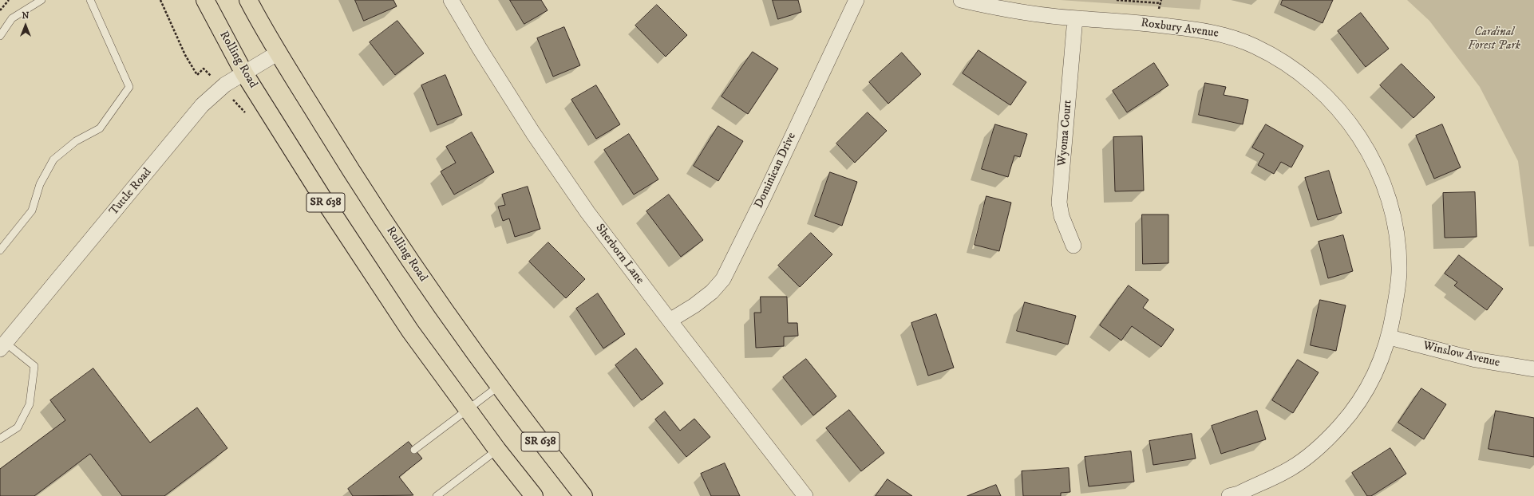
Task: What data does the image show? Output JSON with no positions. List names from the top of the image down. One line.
{"streets":{"main road":["Rolling Road","SR 638"],"street":["Roxbury Avenue","Wyoma Court","Dominican Drive","Tuttle Road","Sherborn Lane","Winslow Avenue"]},"crossings":[["Roxbury Avenue","Wyoma Court"],["Roxbury Avenue","Winslow Avenue"],["Rolling Road","Tuttle Road"],["Dominican Drive","Sherborn Lane"]],"parks":["Cardinal Forest Park"],"north":"top"}
